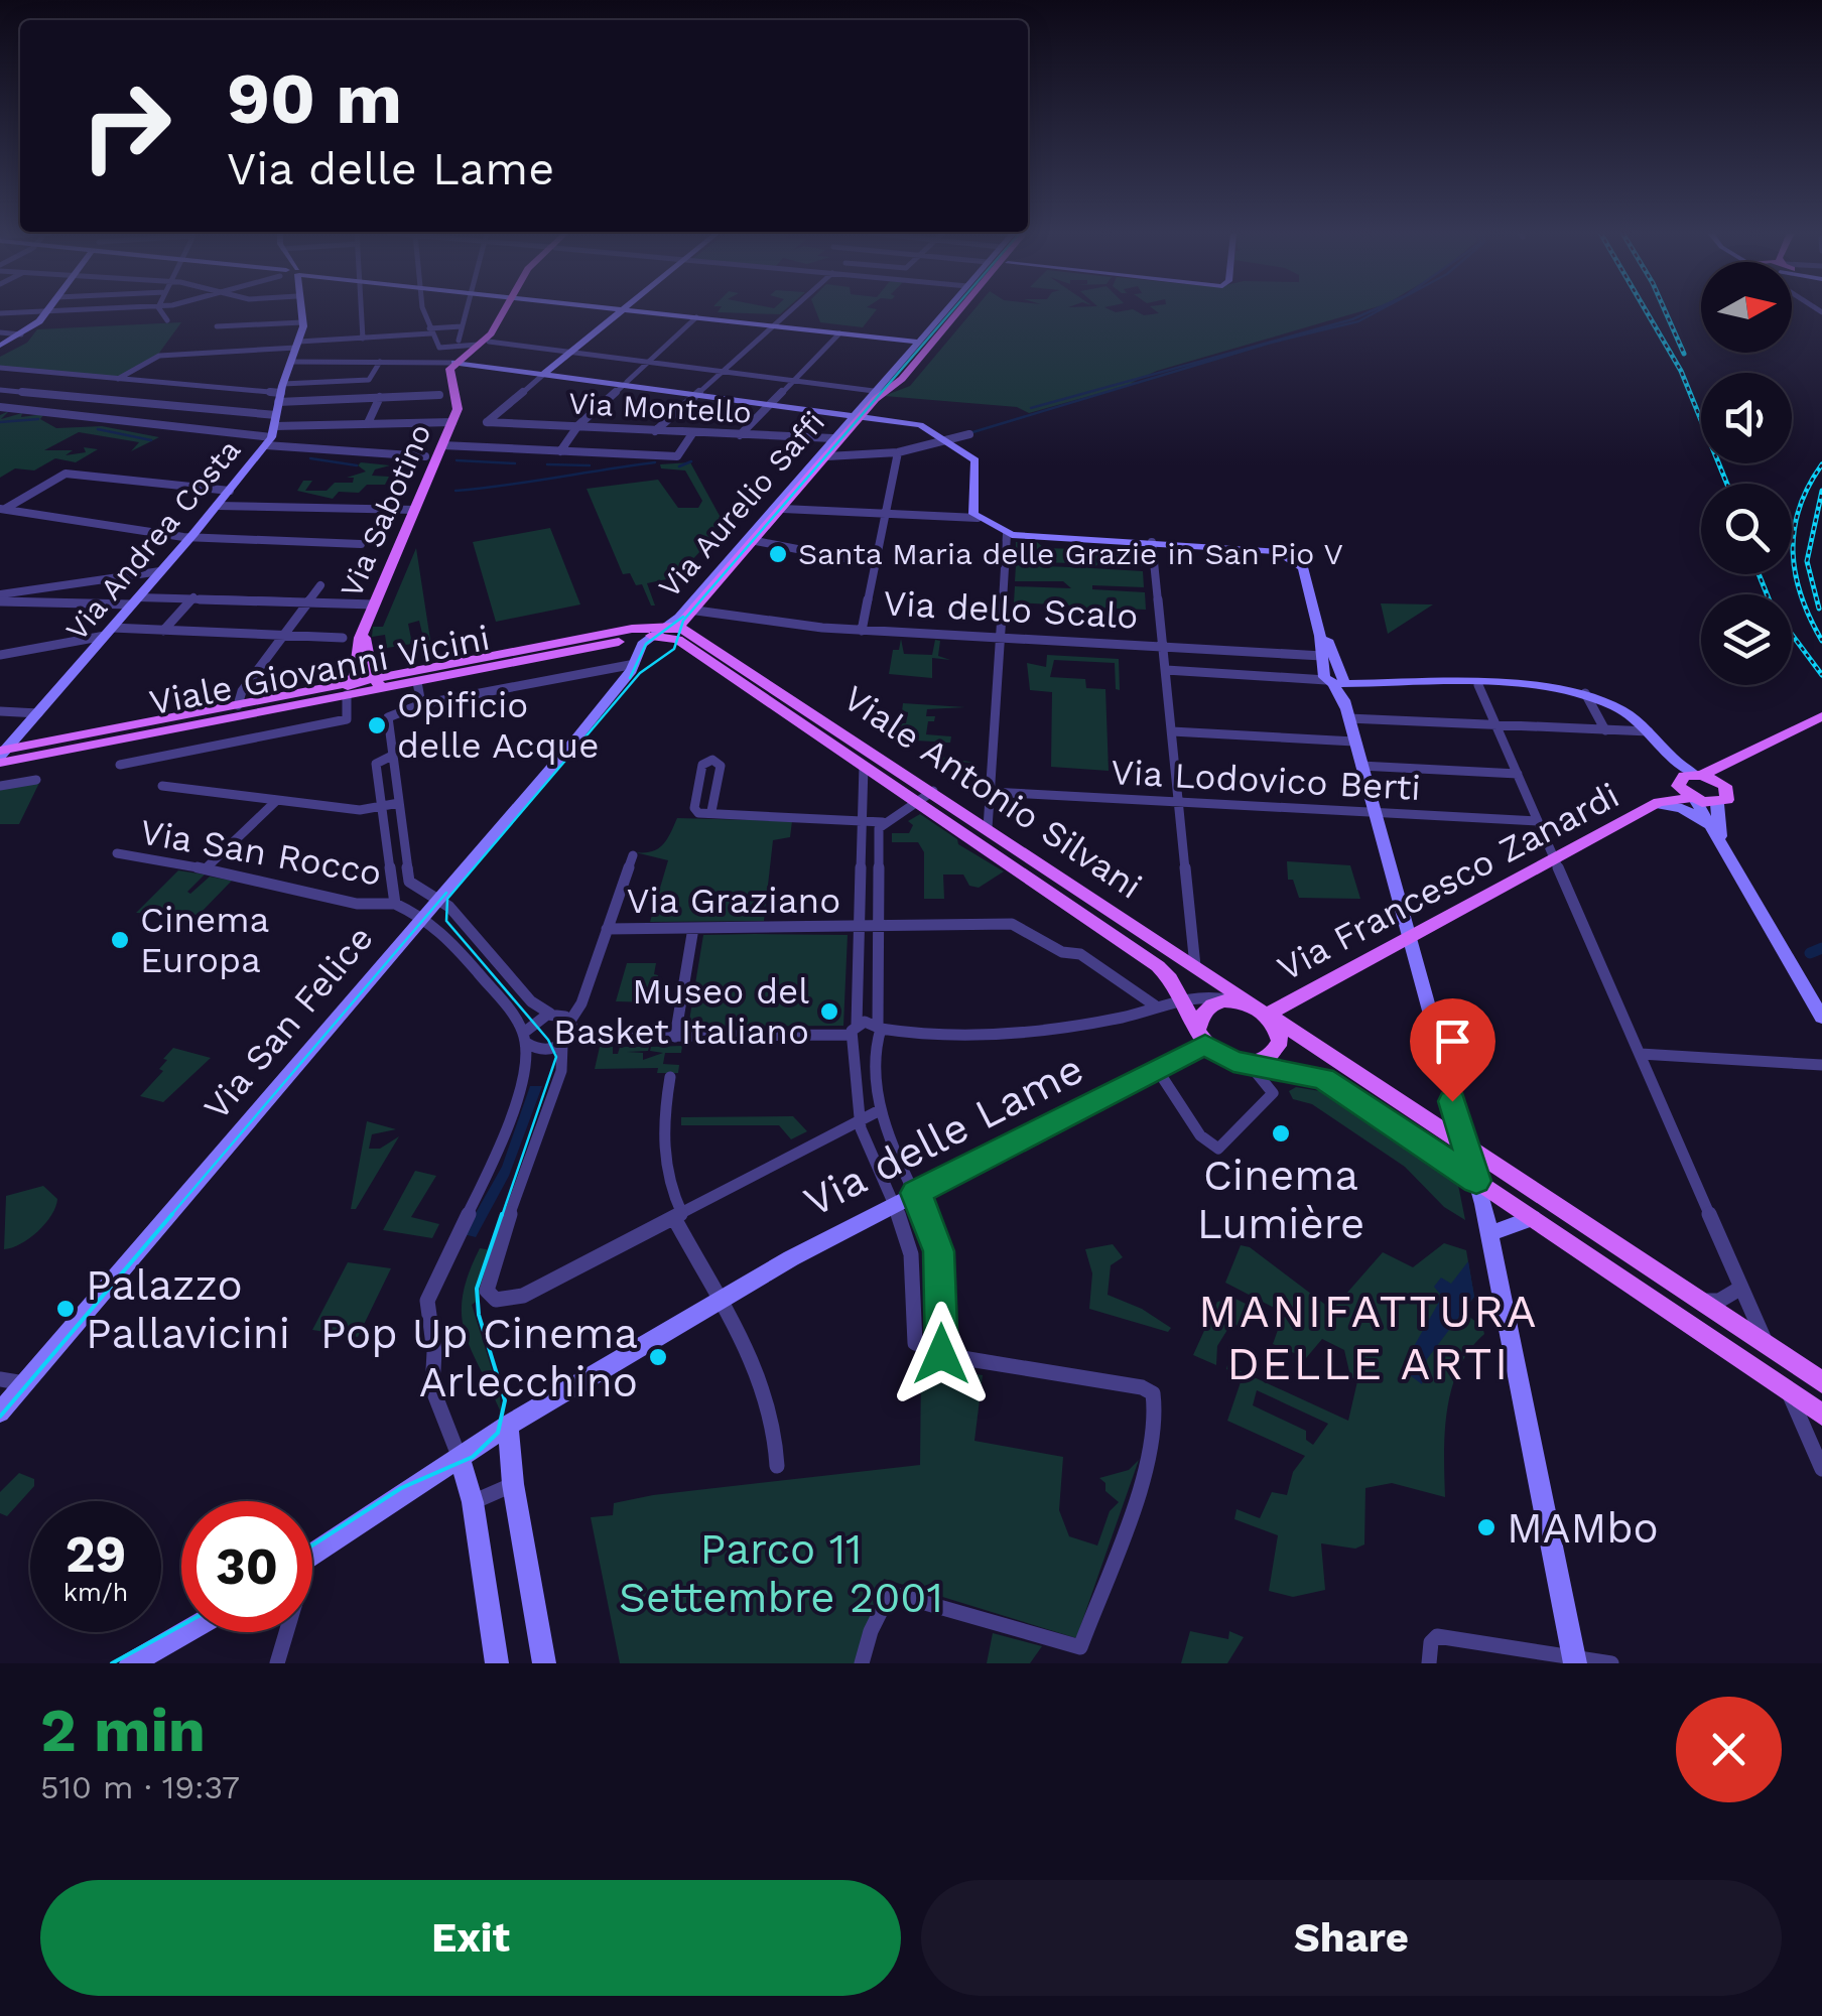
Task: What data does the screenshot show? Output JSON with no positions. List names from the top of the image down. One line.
{"streets":{"main road":["Via Aurelio Saffi","Via Sabotino","Viale Giovanni Vicini","Viale Antonio Silvani","Via Francesco Zanardi"],"street":["Via Montello","Via Andrea Costa","Via dello Scalo","Via Lodovico Berti","Via San Rocco","Via Graziano","Via San Felice","Via delle Lame"]},"crossings":[["Via Montello","Via Aurelio Saffi"],["Via Aurelio Saffi","Via dello Scalo"],["Via Aurelio Saffi","Viale Antonio Silvani"],["Via Sabotino","Viale Giovanni Vicini"],["Via Andrea Costa","Viale Giovanni Vicini"],["Viale Giovanni Vicini","Via San Felice"],["Viale Antonio Silvani","Via Francesco Zanardi"],["Viale Antonio Silvani","Via delle Lame"],["Via Francesco Zanardi","Via delle Lame"]],"districts":["MANIFATTURA DELLE ARTI"],"parks":["Parco 11 Settembre 2001"],"places":["Santa Maria delle Grazie in San Pio V","Opificio delle Acque","Cinema Europa","Museo del Basket Italiano","Cinema Lumière","Palazzo Pallavicini","Pop Up Cinema Arlecchino","MAMbo"],"north":"right","page":{"turn":["90 m","Via delle Lame"],"speed":"29 km/h","limit":"30","heading":["2 min","510 m · 19:37"],"buttons":["Exit","Share"]}}
